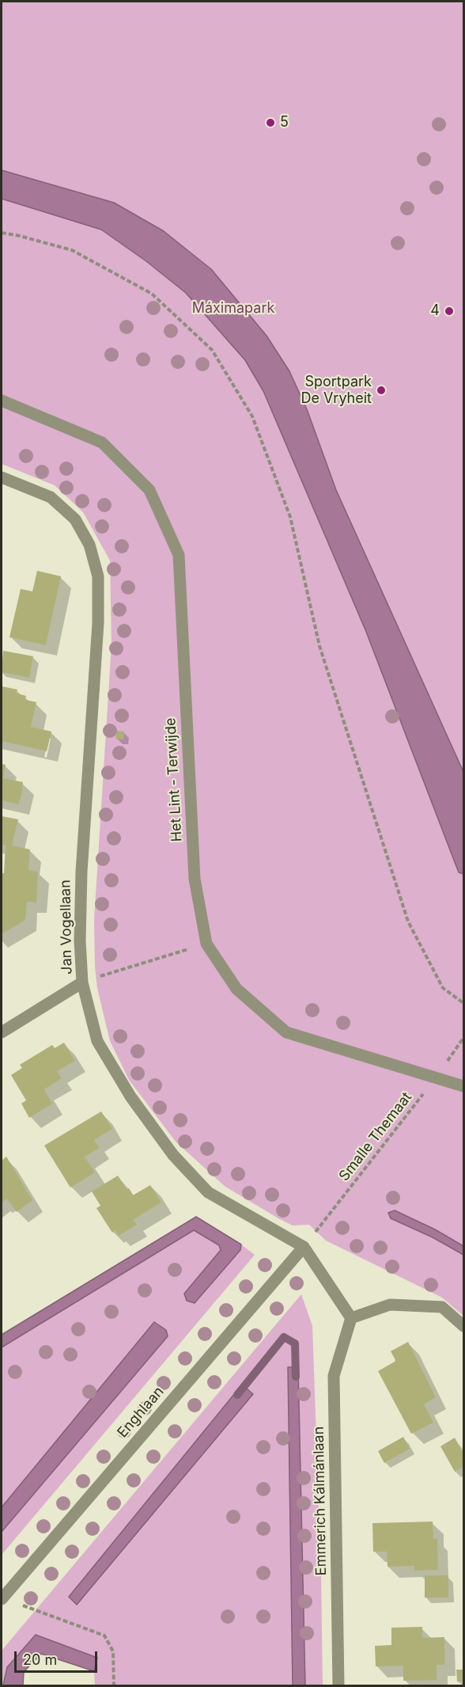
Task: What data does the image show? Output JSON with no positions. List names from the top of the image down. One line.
{"streets":{"street":["Het Lint - Terwijde","Jan Vogellaan","Enghlaan","Emmerich Kálmánlaan"],"path":["Smalle Themaat"]},"crossings":[["Het Lint - Terwijde","Smalle Themaat"],["Jan Vogellaan","Smalle Themaat"],["Jan Vogellaan","Enghlaan"],["Jan Vogellaan","Emmerich Kálmánlaan"],["Smalle Themaat","Enghlaan"]],"parks":["Máximapark"],"places":["5","4","Sportpark De Vryheit"],"scale_bar":"20 m"}
